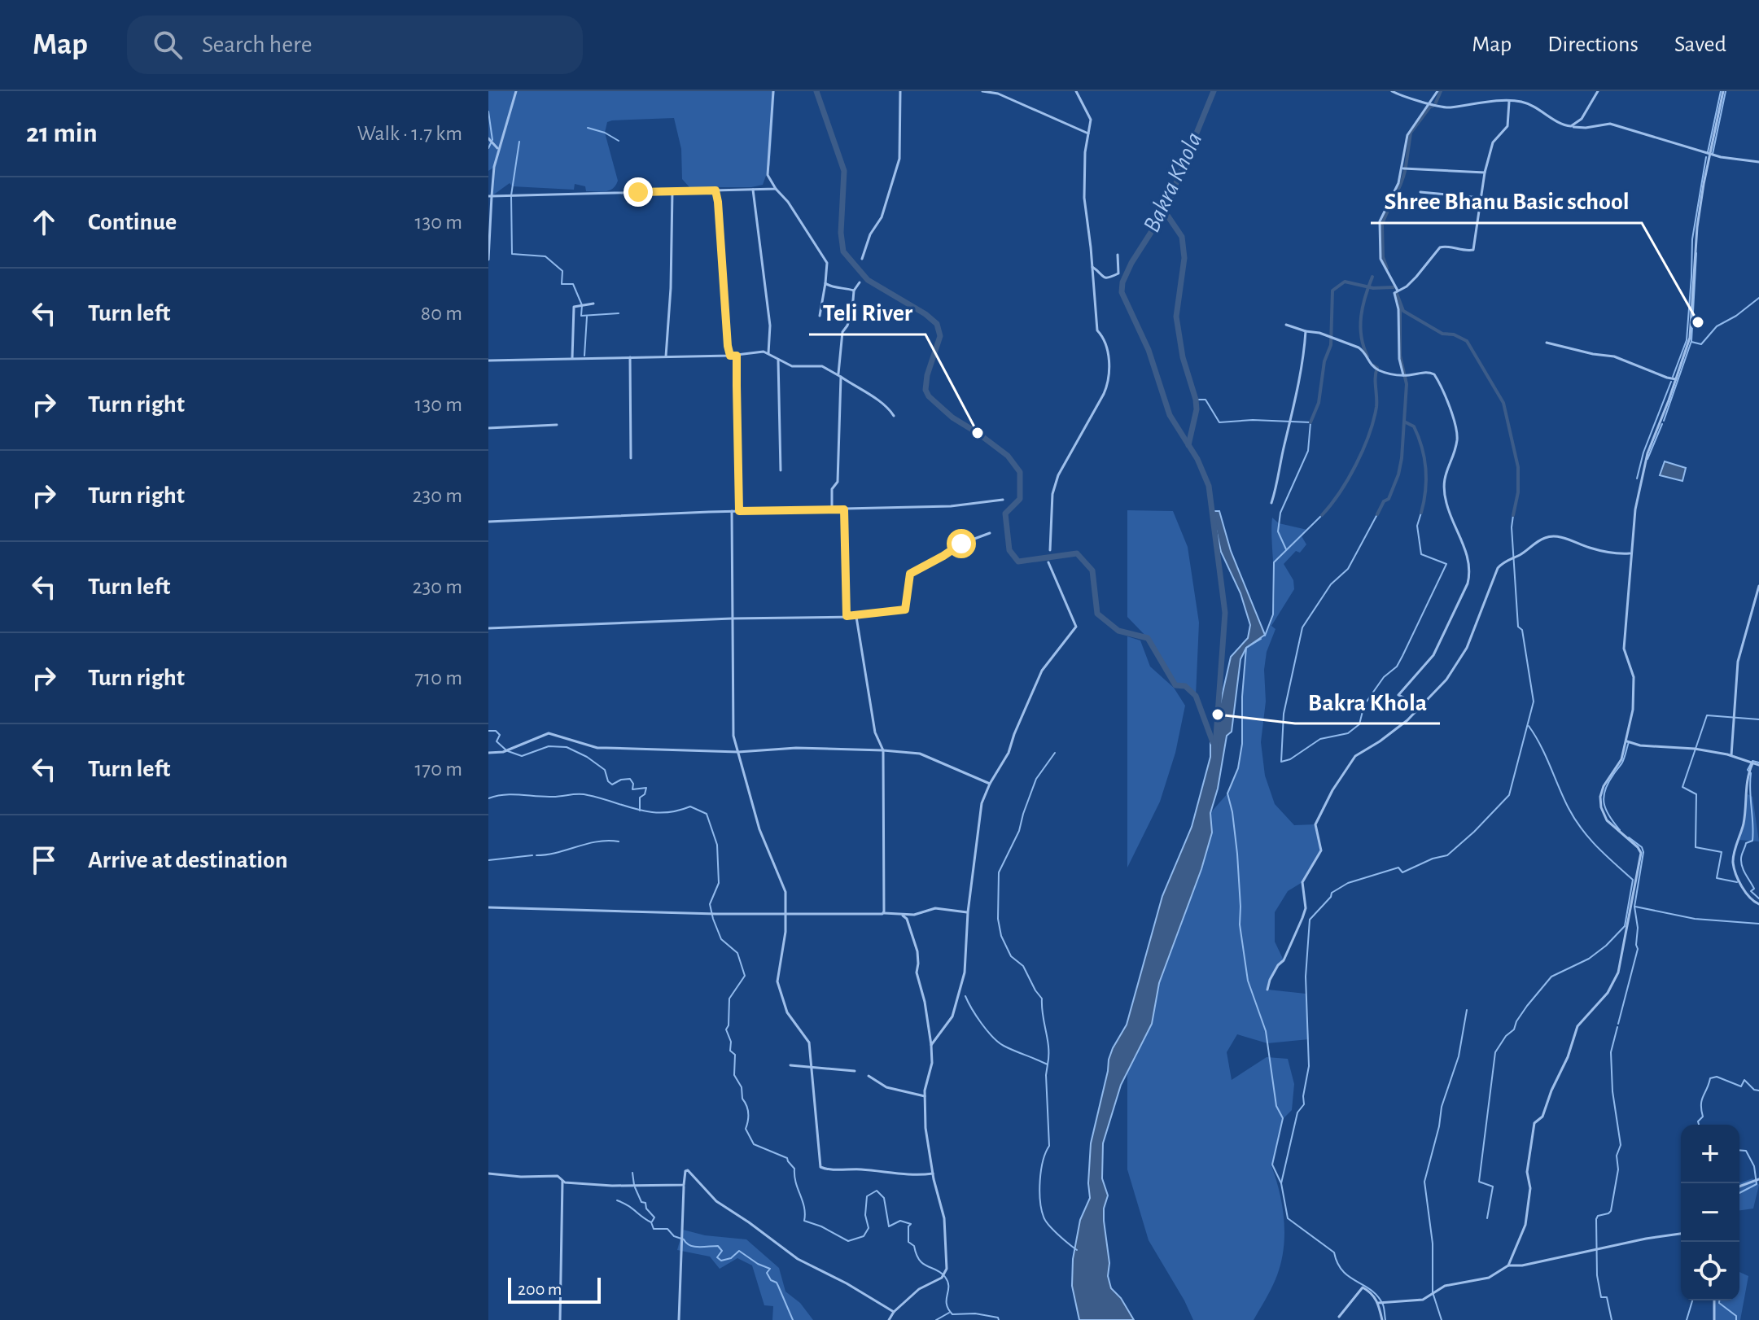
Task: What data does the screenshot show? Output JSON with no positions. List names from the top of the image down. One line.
{"water":["Bakra Khola"],"places":["Shree Bhanu Basic school","Teli River","Bakra Khola"],"scale_bar":"200 m","page":{"header":"Map","search":"Search here","nav":["Map","Directions","Saved"],"heading":["21 min","Walk · 1.7 km"],"list":[["Continue","130 m"],["Turn left","80 m"],["Turn right","130 m"],["Turn right","230 m"],["Turn left","230 m"],["Turn right","710 m"],["Turn left","170 m"],"Arrive at destination"],"map_buttons":["+","−"],"scale":"200 m"}}
